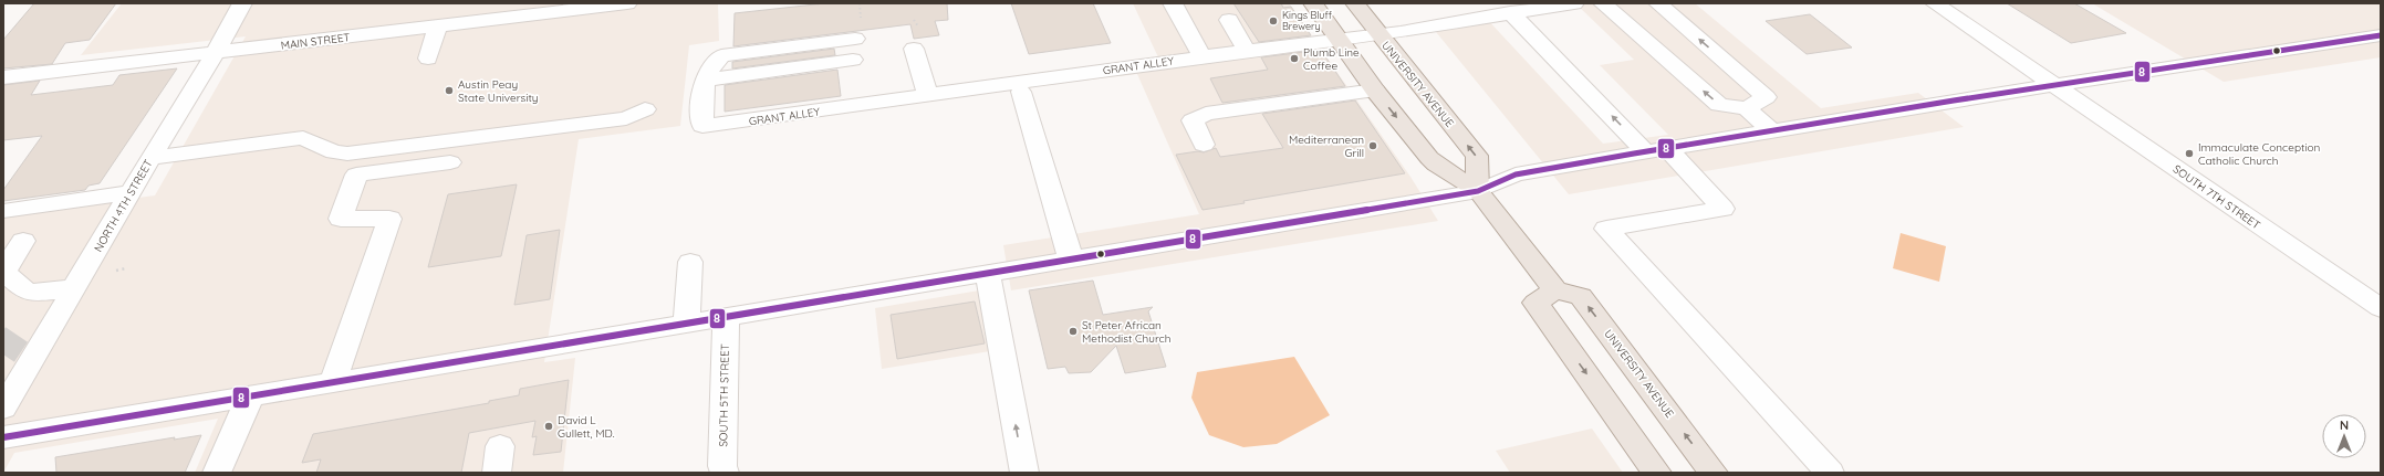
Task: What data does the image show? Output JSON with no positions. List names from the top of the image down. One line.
{"streets":{"main road":["UNIVERSITY AVENUE"],"street":["MAIN STREET","GRANT ALLEY","SOUTH 7TH STREET","NORTH 4TH STREET","SOUTH 5TH STREET"]},"crossings":[["MAIN STREET","NORTH 4TH STREET"],["GRANT ALLEY","UNIVERSITY AVENUE"]],"places":["Kings Bluff Brewery","Plumb Line Coffee","Austin Peay State University","Mediterranean Grill","Immaculate Conception Catholic Church","St Peter African Methodist Church","David L Gullett, MD."],"lines":["transit line 8"],"north":"top"}
